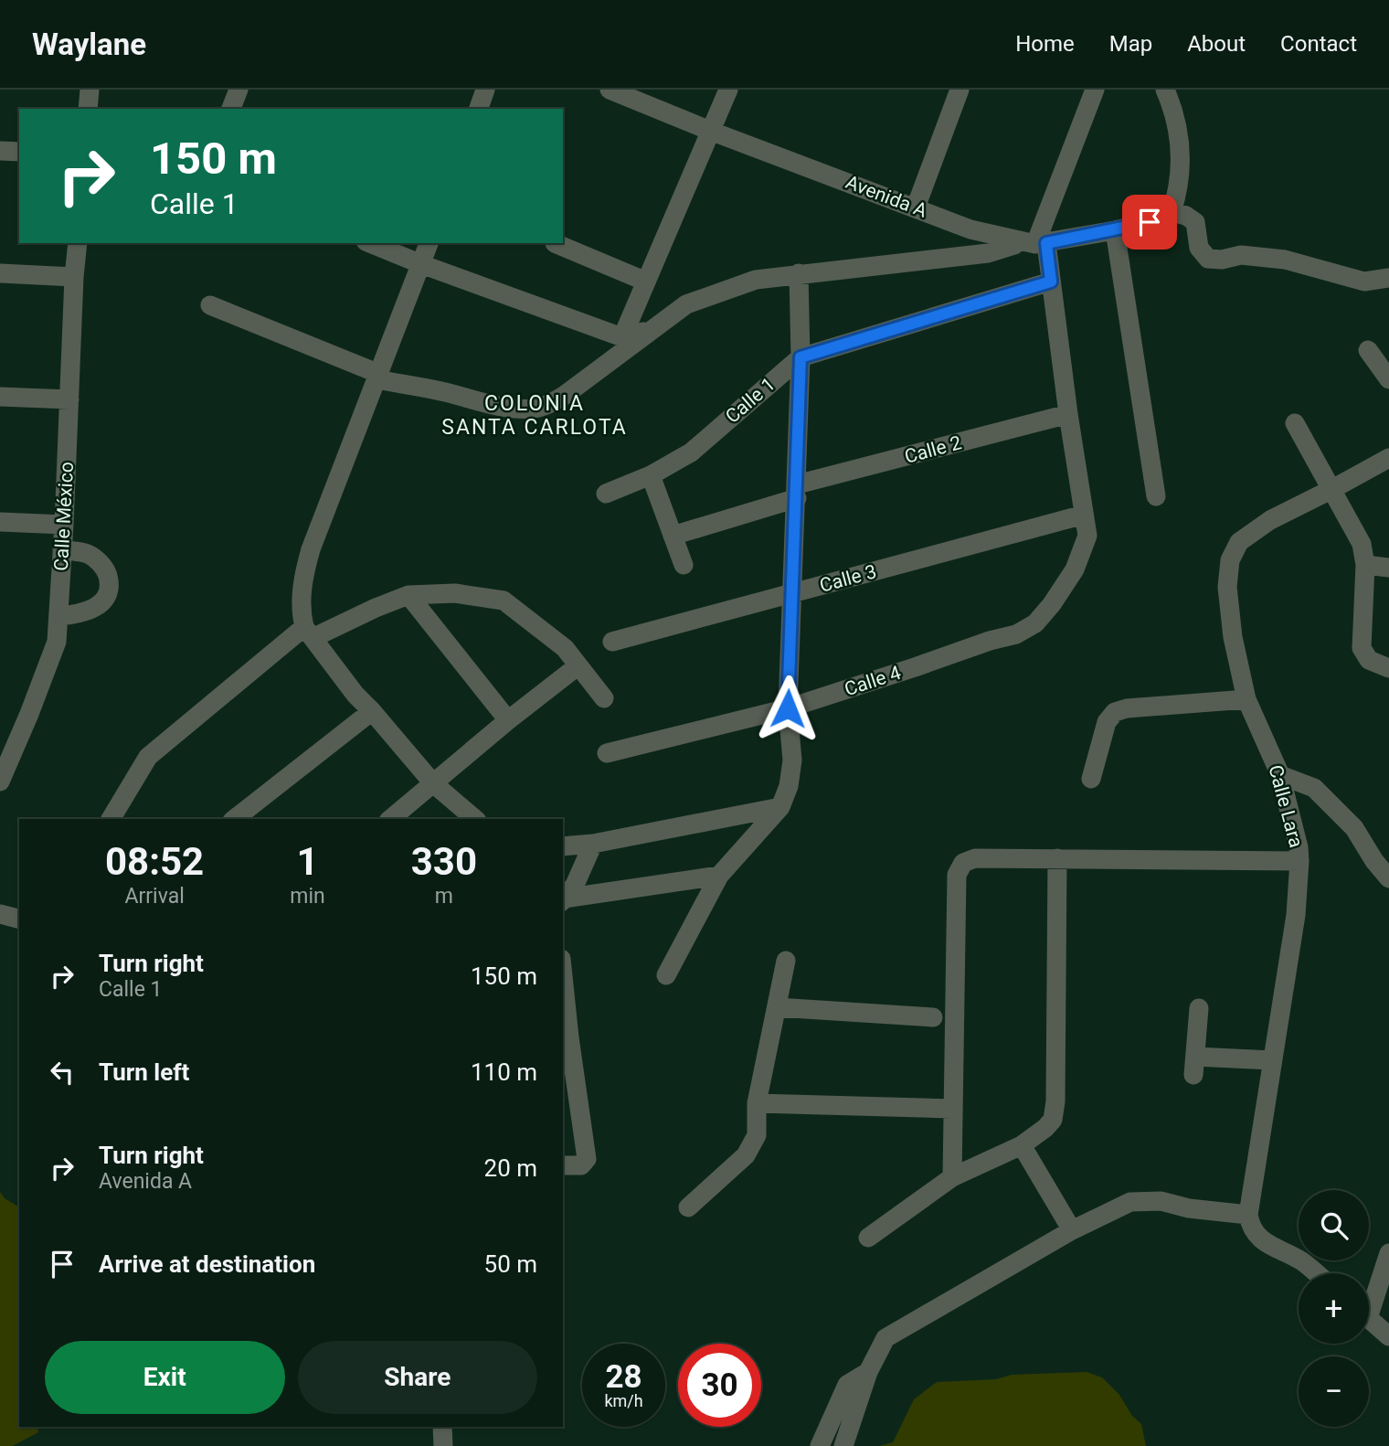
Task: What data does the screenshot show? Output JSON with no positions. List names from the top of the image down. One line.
{"streets":{"street":["Avenida A","Calle 1","Calle 2","Calle México","Calle 3","Calle 4","Calle Lara"]},"crossings":[["Calle 3","Calle 4"]],"districts":["COLONIA SANTA CARLOTA"],"page":{"header":"Waylane","nav":["Home","Map","About","Contact"],"turn":["150 m","Calle 1"],"eta":["08:52","Arrival","1","min","330","m"],"list":[{"name":"Turn right","note":"Calle 1","value":"150 m"},{"name":"Turn left","value":"110 m"},{"name":"Turn right","note":"Avenida A","value":"20 m"},{"name":"Arrive at destination","value":"50 m"}],"map_buttons":["+","−"],"buttons":["Exit","Share"],"speed":"28 km/h","limit":"30"}}
